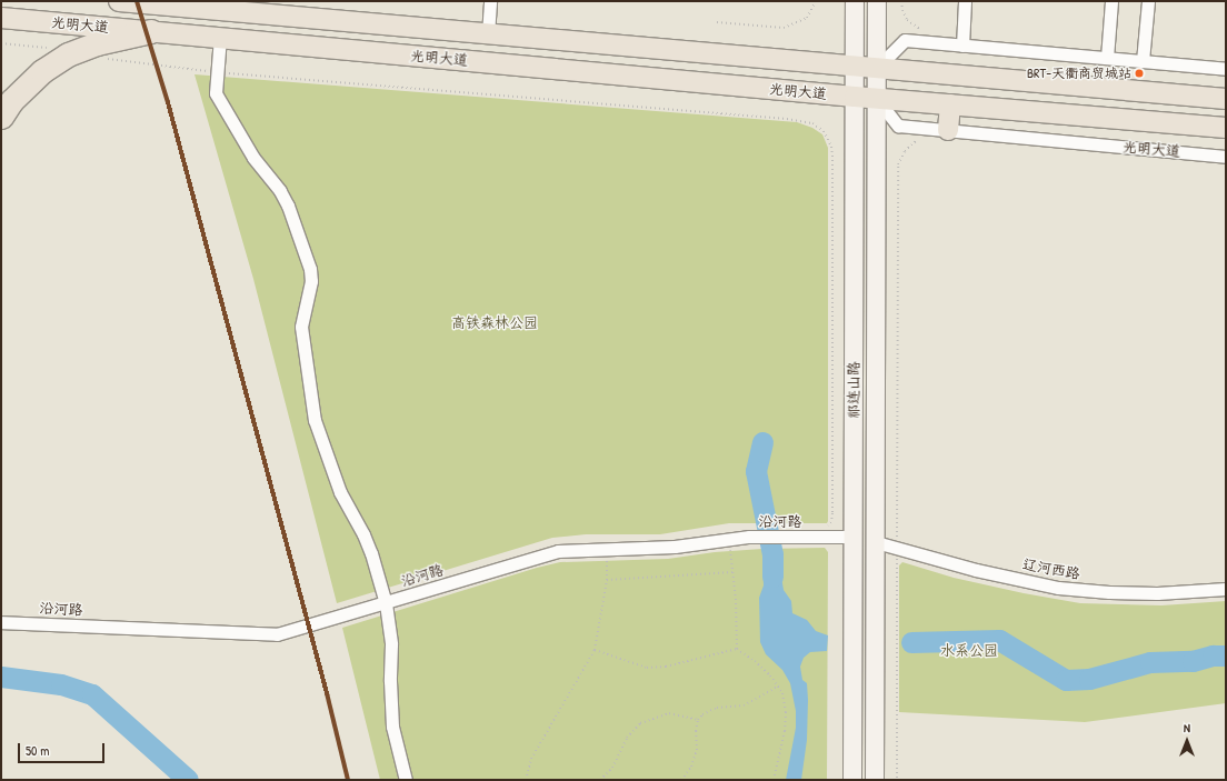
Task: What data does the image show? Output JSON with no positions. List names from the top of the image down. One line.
{"streets":{"main road":["光明大道","祁连山路"],"street":["沿河路","辽河西路"]},"crossings":[["光明大道","祁连山路"],["祁连山路","沿河路"],["祁连山路","辽河西路"]],"parks":["高铁森林公园","水系公园"],"places":["BRT-天衢商贸城站"],"scale_bar":"50 m","north":"top"}
